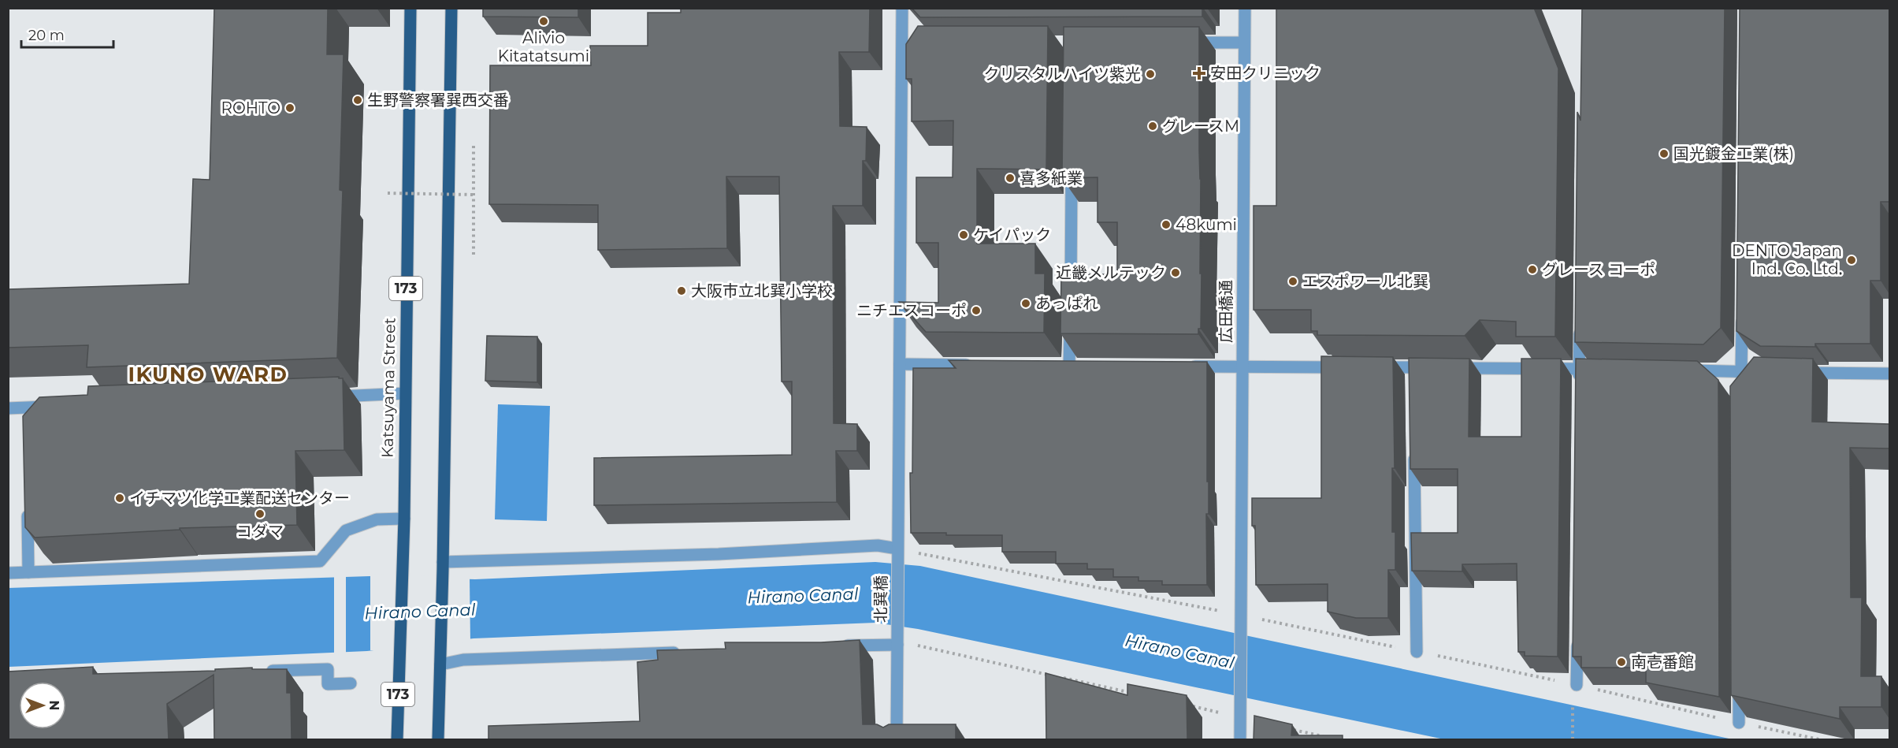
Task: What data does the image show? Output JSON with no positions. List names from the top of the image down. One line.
{"streets":{"main road":["173","Katsuyama Street"],"street":["広田橋通","北巽橋"]},"districts":["IKUNO WARD"],"water":["Hirano Canal"],"places":{"other":["Alivio Kitatatsumi","クリスタルハイツ紫光","生野警察署巽西交番","ROHTO","グレースM","国光鍍金工業(株)","喜多紙業","48kumi","ケイパック","DENTO Japan Ind. Co. Ltd.","グレース コーポ","近畿メルテック","エスポワール北巽","大阪市立北巽小学校","あっぱれ","ニチエスコーポ","イチマツ化学工業配送センター","コダマ","南壱番館"],"health":["安田クリニック"]},"scale_bar":"20 m","north":"right"}
